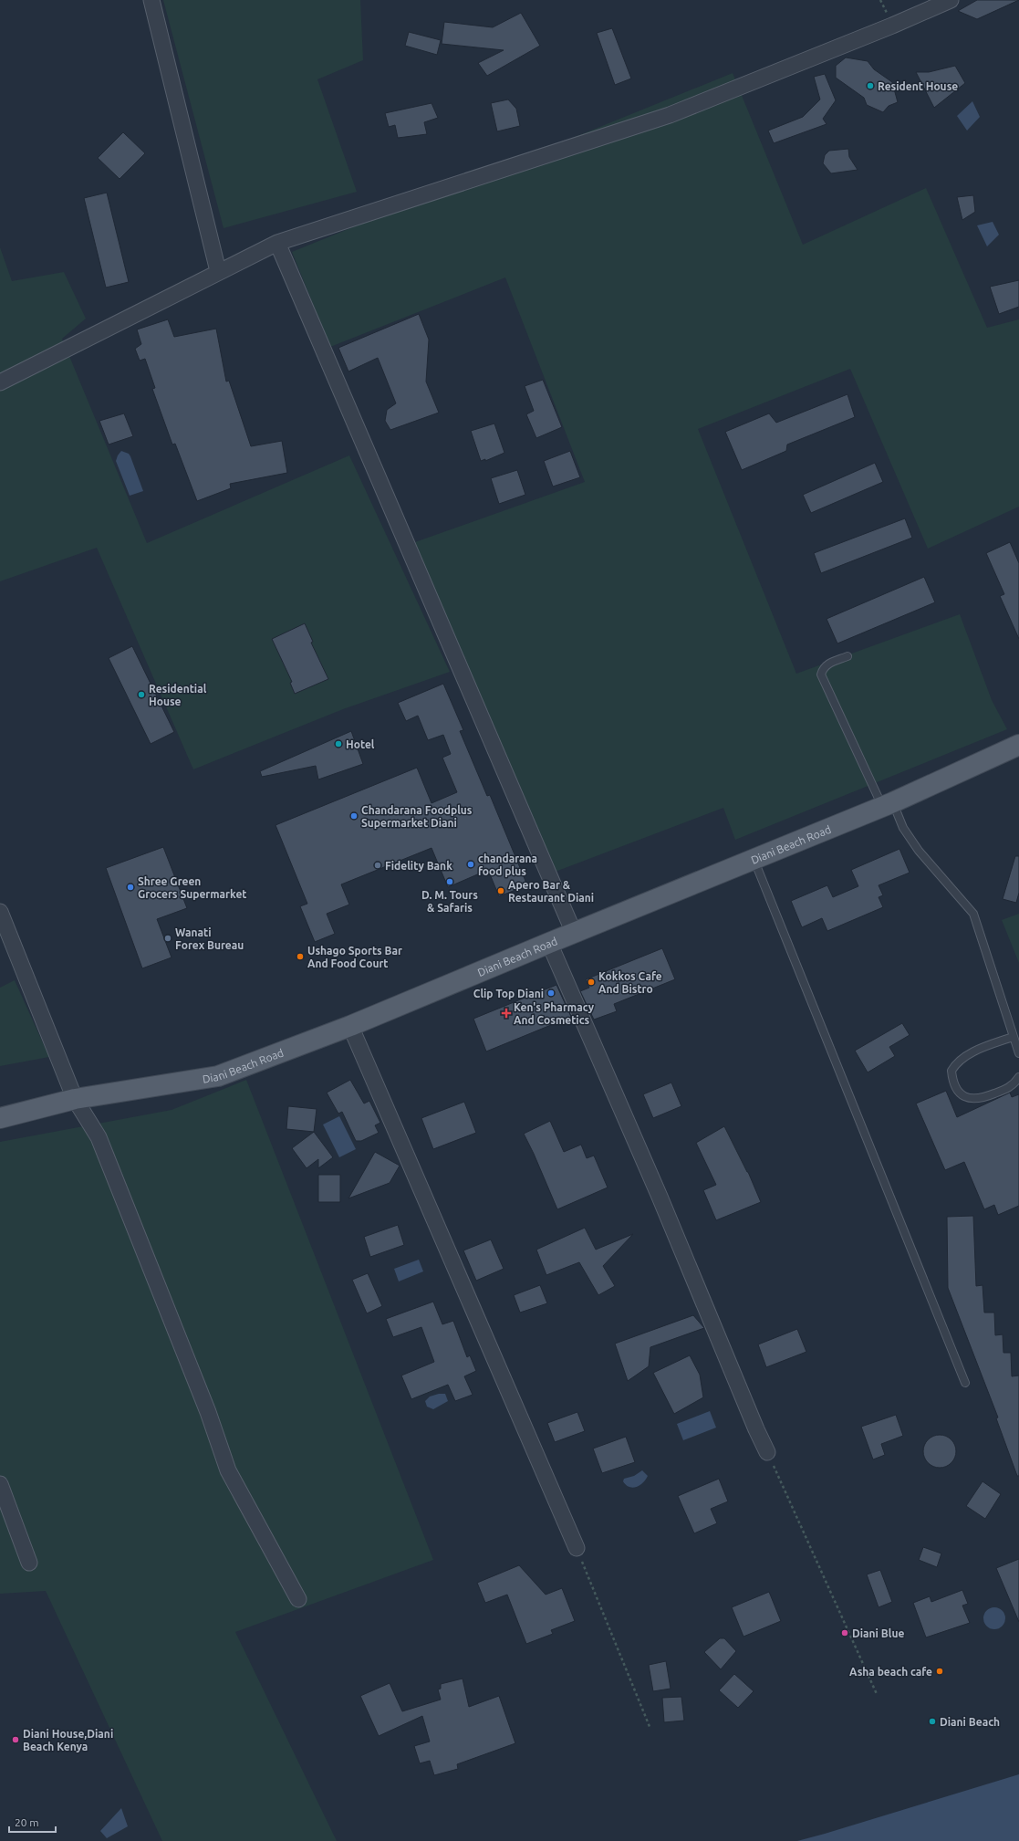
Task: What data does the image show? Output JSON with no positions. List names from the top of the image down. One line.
{"streets":{"main road":["Diani Beach Road"]},"places":{"other":["Resident House","Residential House","Hotel","Chandarana Foodplus Supermarket Diani","chandarana food plus","Fidelity Bank","D. M. Tours & Safaris","Shree Green Grocers Supermarket","Apero Bar & Restaurant Diani","Wanati Forex Bureau","Ushago Sports Bar And Food Court","Kokkos Cafe And Bistro","Clip Top Diani","Diani Blue","Asha beach cafe","Diani Beach","Diani House,Diani Beach Kenya"],"health":["Ken's Pharmacy And Cosmetics"]},"scale_bar":"20 m"}
